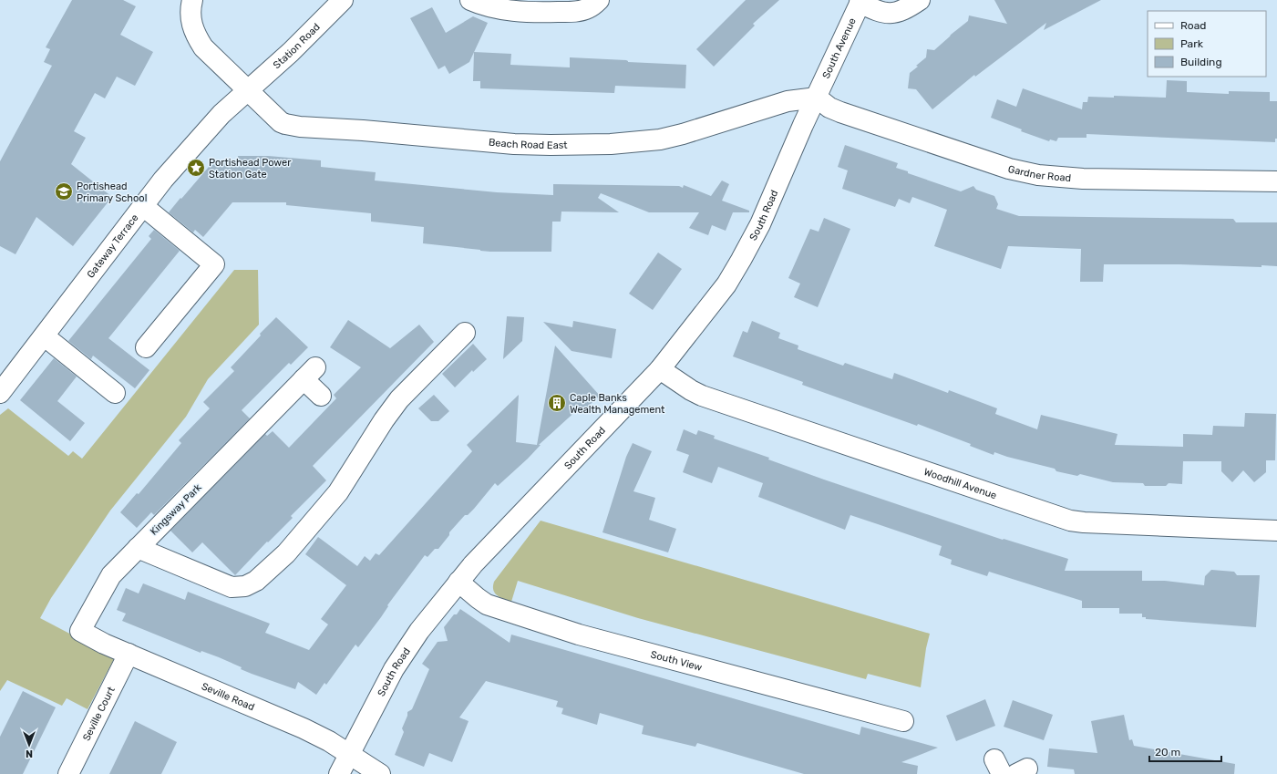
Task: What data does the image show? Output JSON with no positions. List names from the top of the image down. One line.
{"streets":{"street":["Station Road","South Avenue","Beach Road East","Gardner Road","South Road","Gateway Terrace","Woodhill Avenue","Kingsway Park","South View","Seville Road","Seville Court"]},"crossings":[["Station Road","Beach Road East"],["Station Road","Gateway Terrace"],["South Avenue","Beach Road East"],["South Avenue","Gardner Road"],["South Avenue","South Road"],["Beach Road East","Gardner Road"],["Beach Road East","South Road"],["Beach Road East","Gateway Terrace"],["Gardner Road","South Road"],["South Road","Woodhill Avenue"],["South Road","South View"],["South Road","Seville Road"],["Kingsway Park","Seville Road"],["Seville Road","Seville Court"]],"places":{"place":["Portishead Power Station Gate"],"school or university":["Portishead Primary School"],"building":["Caple Banks Wealth Management"]},"legend":["Road","Park","Building"],"scale_bar":"20 m","north":"bottom"}
